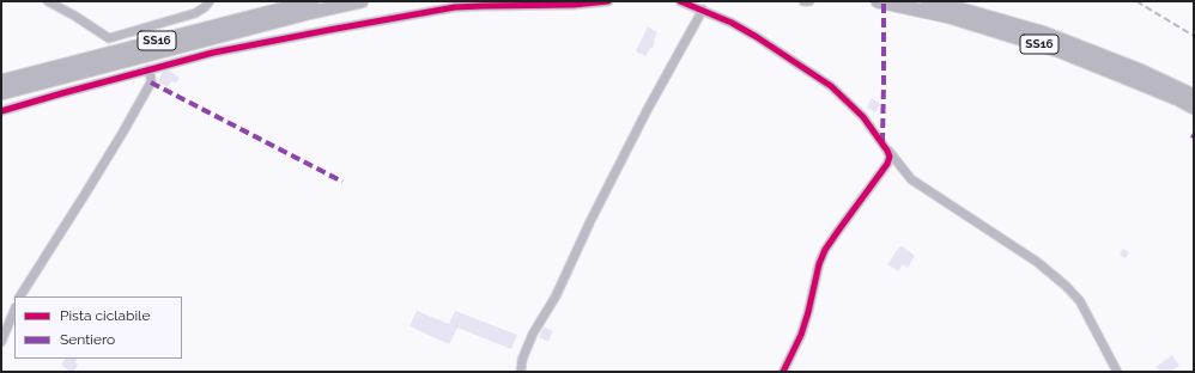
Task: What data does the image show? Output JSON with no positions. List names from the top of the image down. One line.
{"streets":{"highway":["SS16"]},"legend":["Pista ciclabile","Sentiero"]}
